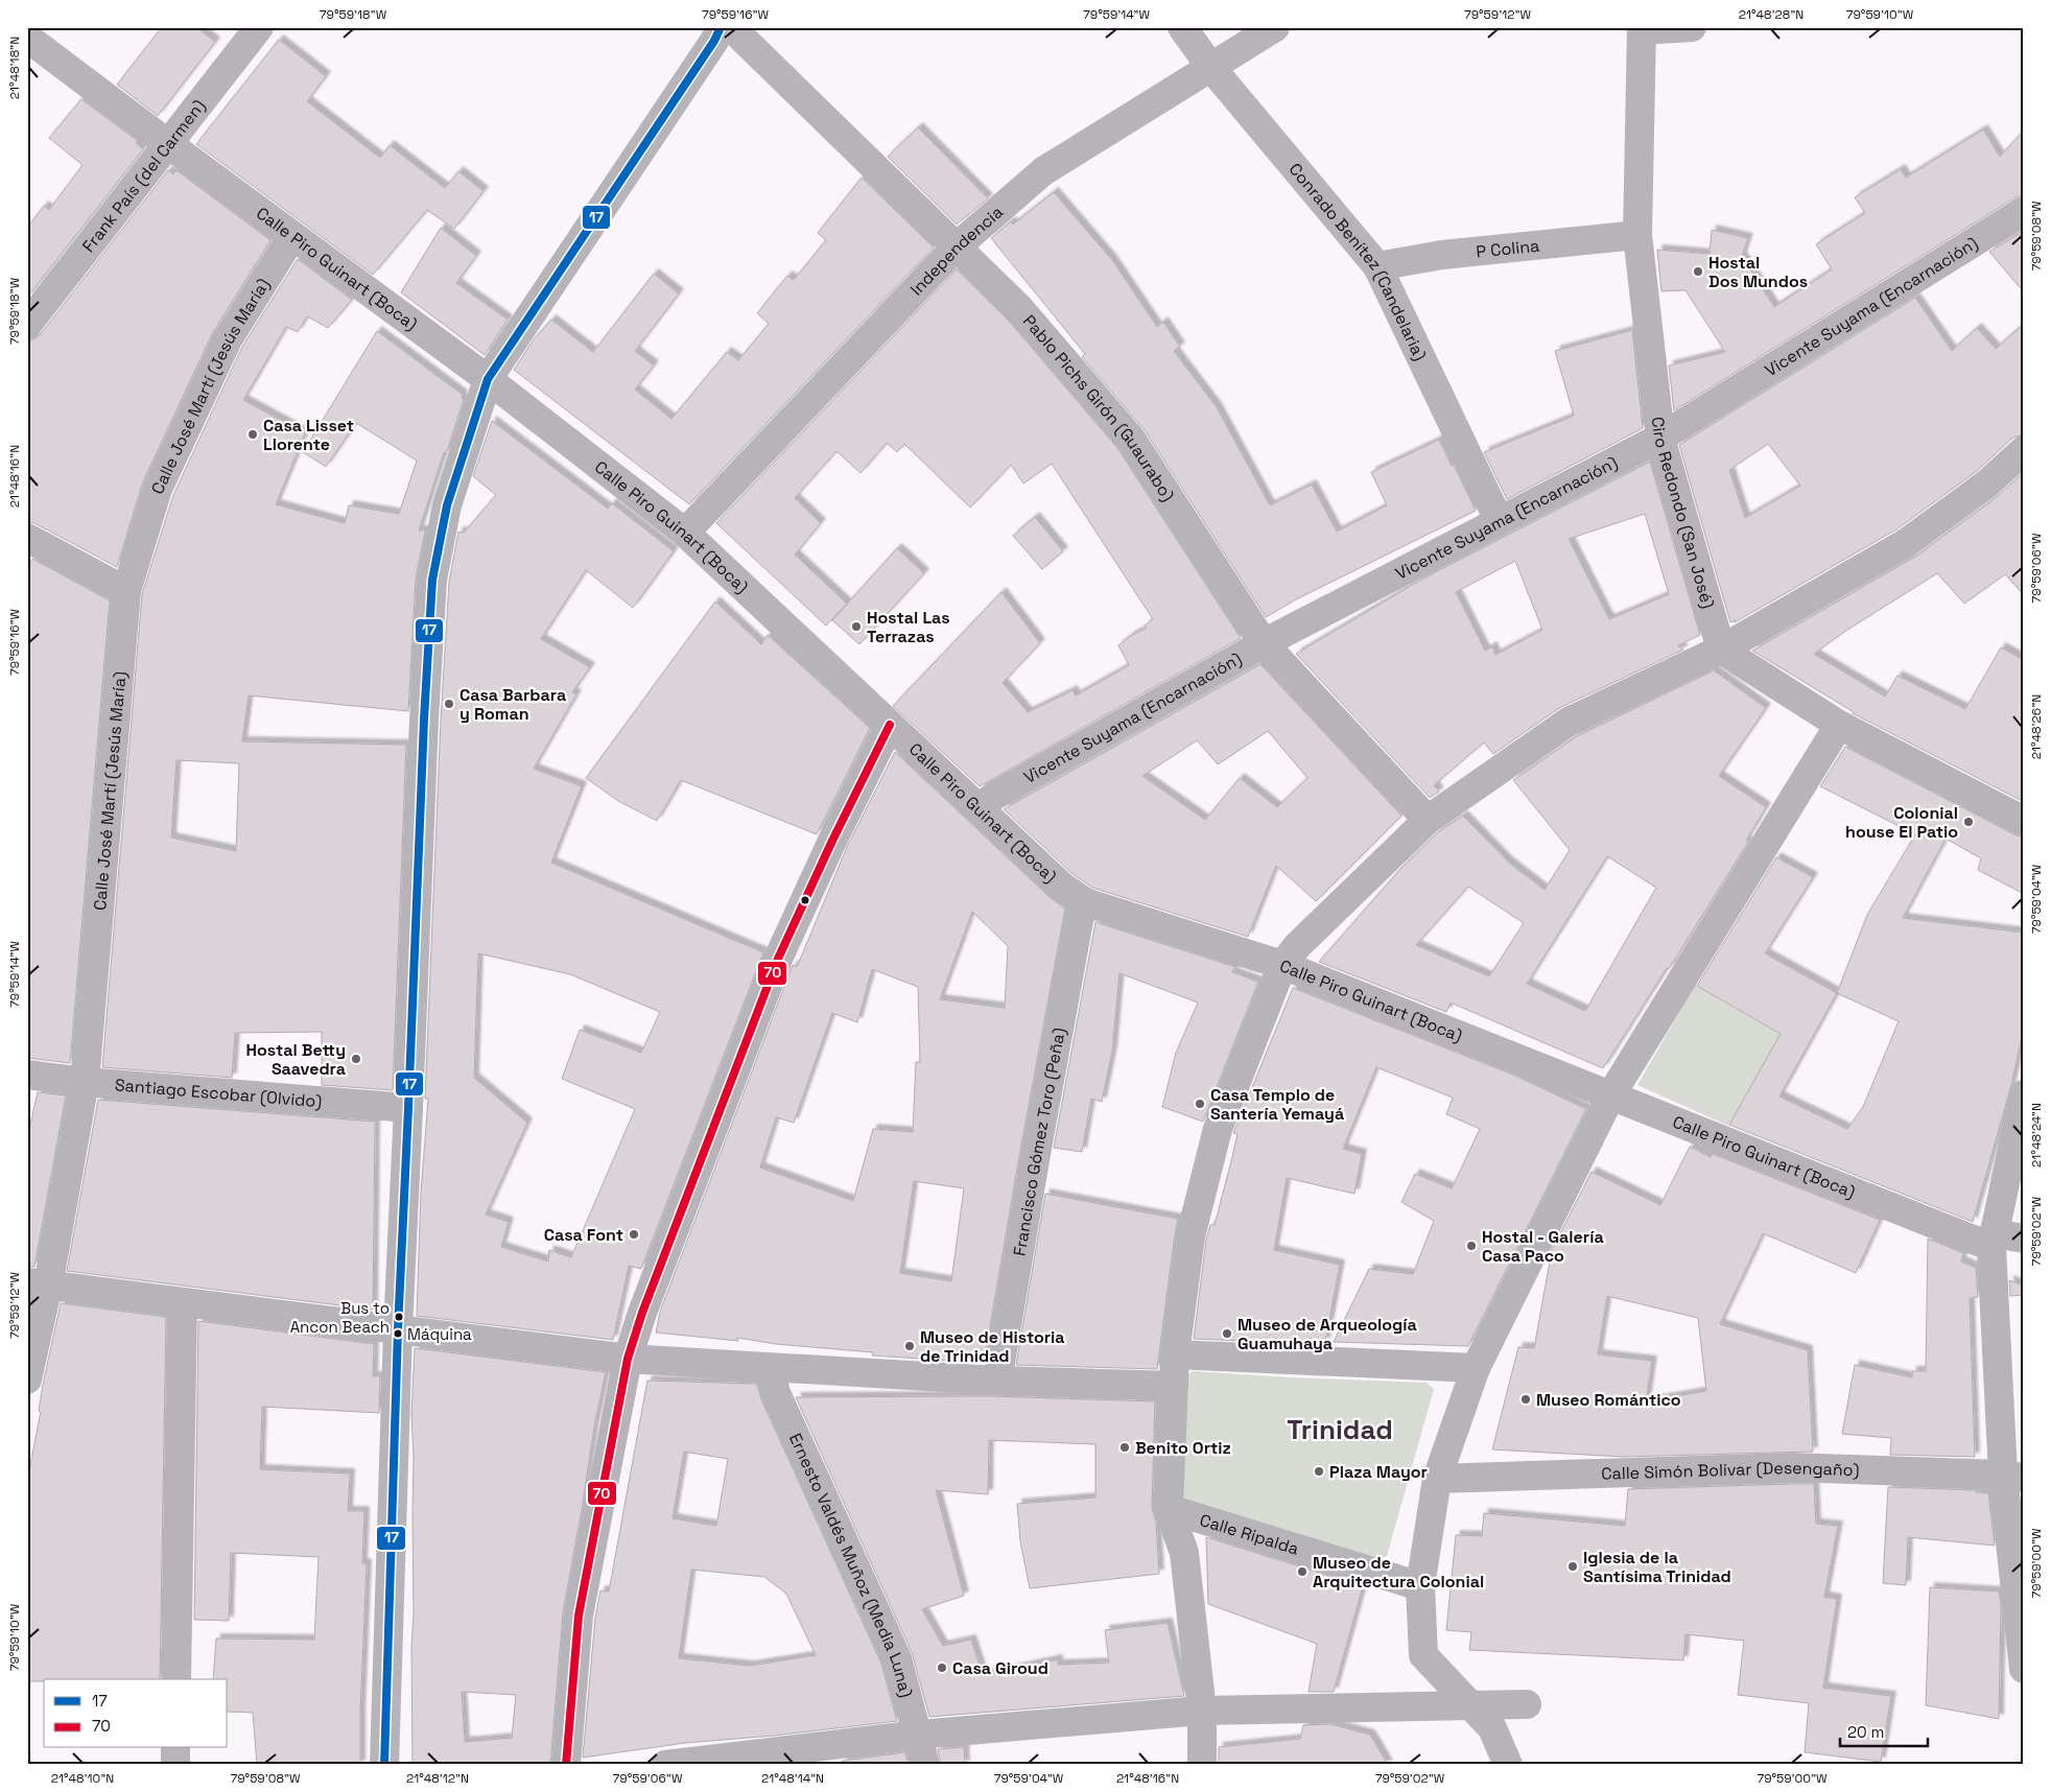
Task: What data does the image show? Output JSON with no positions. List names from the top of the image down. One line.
{"streets":{"street":["Frank País (del Carmen)","P Colina","Independencia","Conrado Benítez (Candelaria)","Calle Piro Guinart (Boca)","Vicente Suyama (Encarnación)","Calle José Martí (Jesús María)","Pablo Pichs Girón (Guaurabo)","Ciro Redondo (San José)","Santiago Escobar (Olvido)","Francisco Gómez Toro (Peña)","Calle Simón Bolívar (Desengaño)","Calle Ripalda","Ernesto Valdés Muñoz (Media Luna)"]},"crossings":[["Frank País (del Carmen)","Calle Piro Guinart (Boca)"],["P Colina","Conrado Benítez (Candelaria)"],["P Colina","Ciro Redondo (San José)"],["Independencia","Conrado Benítez (Candelaria)"],["Independencia","Calle Piro Guinart (Boca)"],["Independencia","Pablo Pichs Girón (Guaurabo)"],["Conrado Benítez (Candelaria)","Vicente Suyama (Encarnación)"],["Calle Piro Guinart (Boca)","Vicente Suyama (Encarnación)"],["Calle Piro Guinart (Boca)","Calle José Martí (Jesús María)"],["Calle Piro Guinart (Boca)","Francisco Gómez Toro (Peña)"],["Vicente Suyama (Encarnación)","Pablo Pichs Girón (Guaurabo)"],["Vicente Suyama (Encarnación)","Ciro Redondo (San José)"],["Calle José Martí (Jesús María)","Santiago Escobar (Olvido)"]],"districts":["Trinidad"],"places":["Hostal Dos Mundos","Casa Lisset Llorente","Hostal Las Terrazas","Casa Barbara y Roman","Colonial house El Patio","Hostal Betty Saavedra","Casa Templo de Santería Yemayá","Casa Font","Hostal - Galería Casa Paco","Bus to Ancon Beach","Máquina","Museo de Arqueología Guamuhaya","Museo de Historia de Trinidad","Museo Romántico","Benito Ortiz","Plaza Mayor","Iglesia de la Santísima Trinidad","Museo de Arquitectura Colonial","Casa Giroud"],"lines":["transit line 17","transit line 70"],"legend":["17","70"],"scale_bar":"20 m","coordinates":["79°59'18\"W","79°59'16\"W","79°59'14\"W","79°59'12\"W","21°48'28\"N","79°59'10\"W","21°48'18\"N","79°59'08\"W","21°48'16\"N","79°59'06\"W","21°48'26\"N","79°59'04\"W","21°48'24\"N","79°59'02\"W","79°59'00\"W","21°48'10\"N","21°48'12\"N","21°48'14\"N"]}
